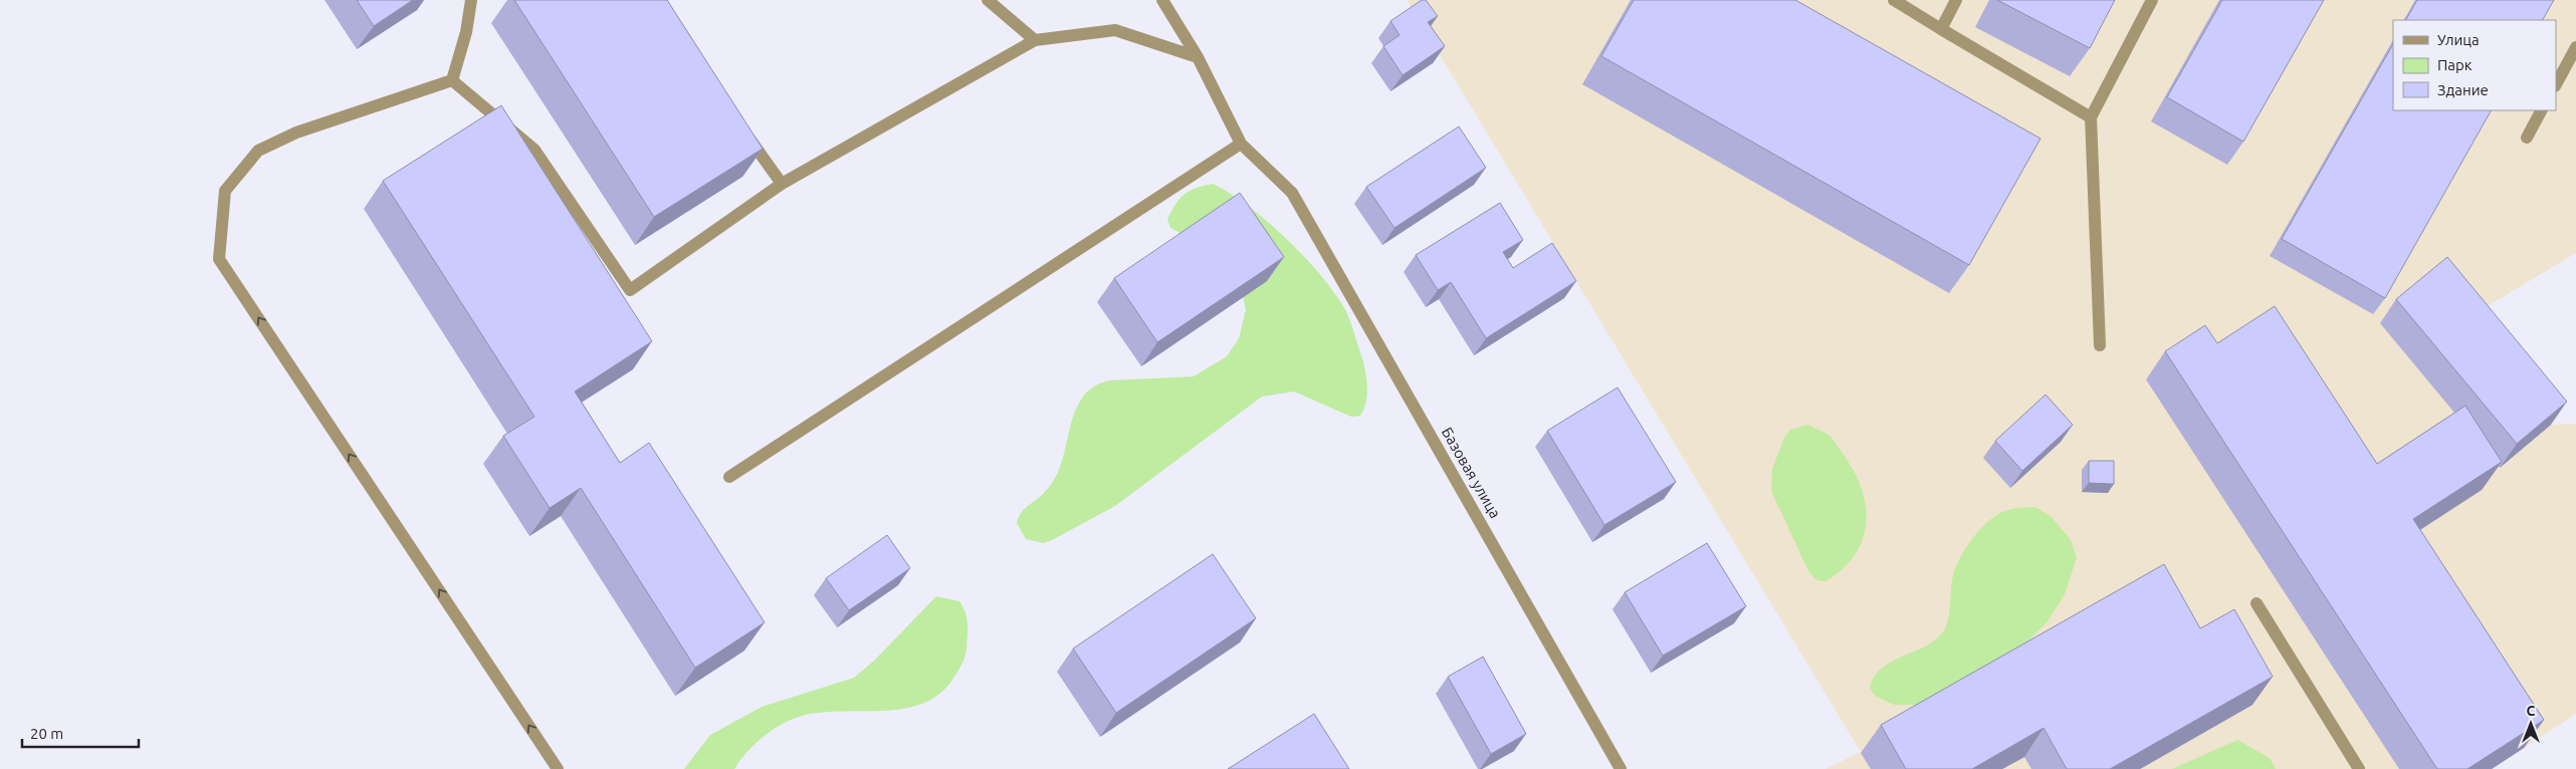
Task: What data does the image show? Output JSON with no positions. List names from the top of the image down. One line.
{"streets":{"street":["Базовая улица"]},"legend":["Улица","Парк","Здание"],"scale_bar":"20 m","north":"top"}
